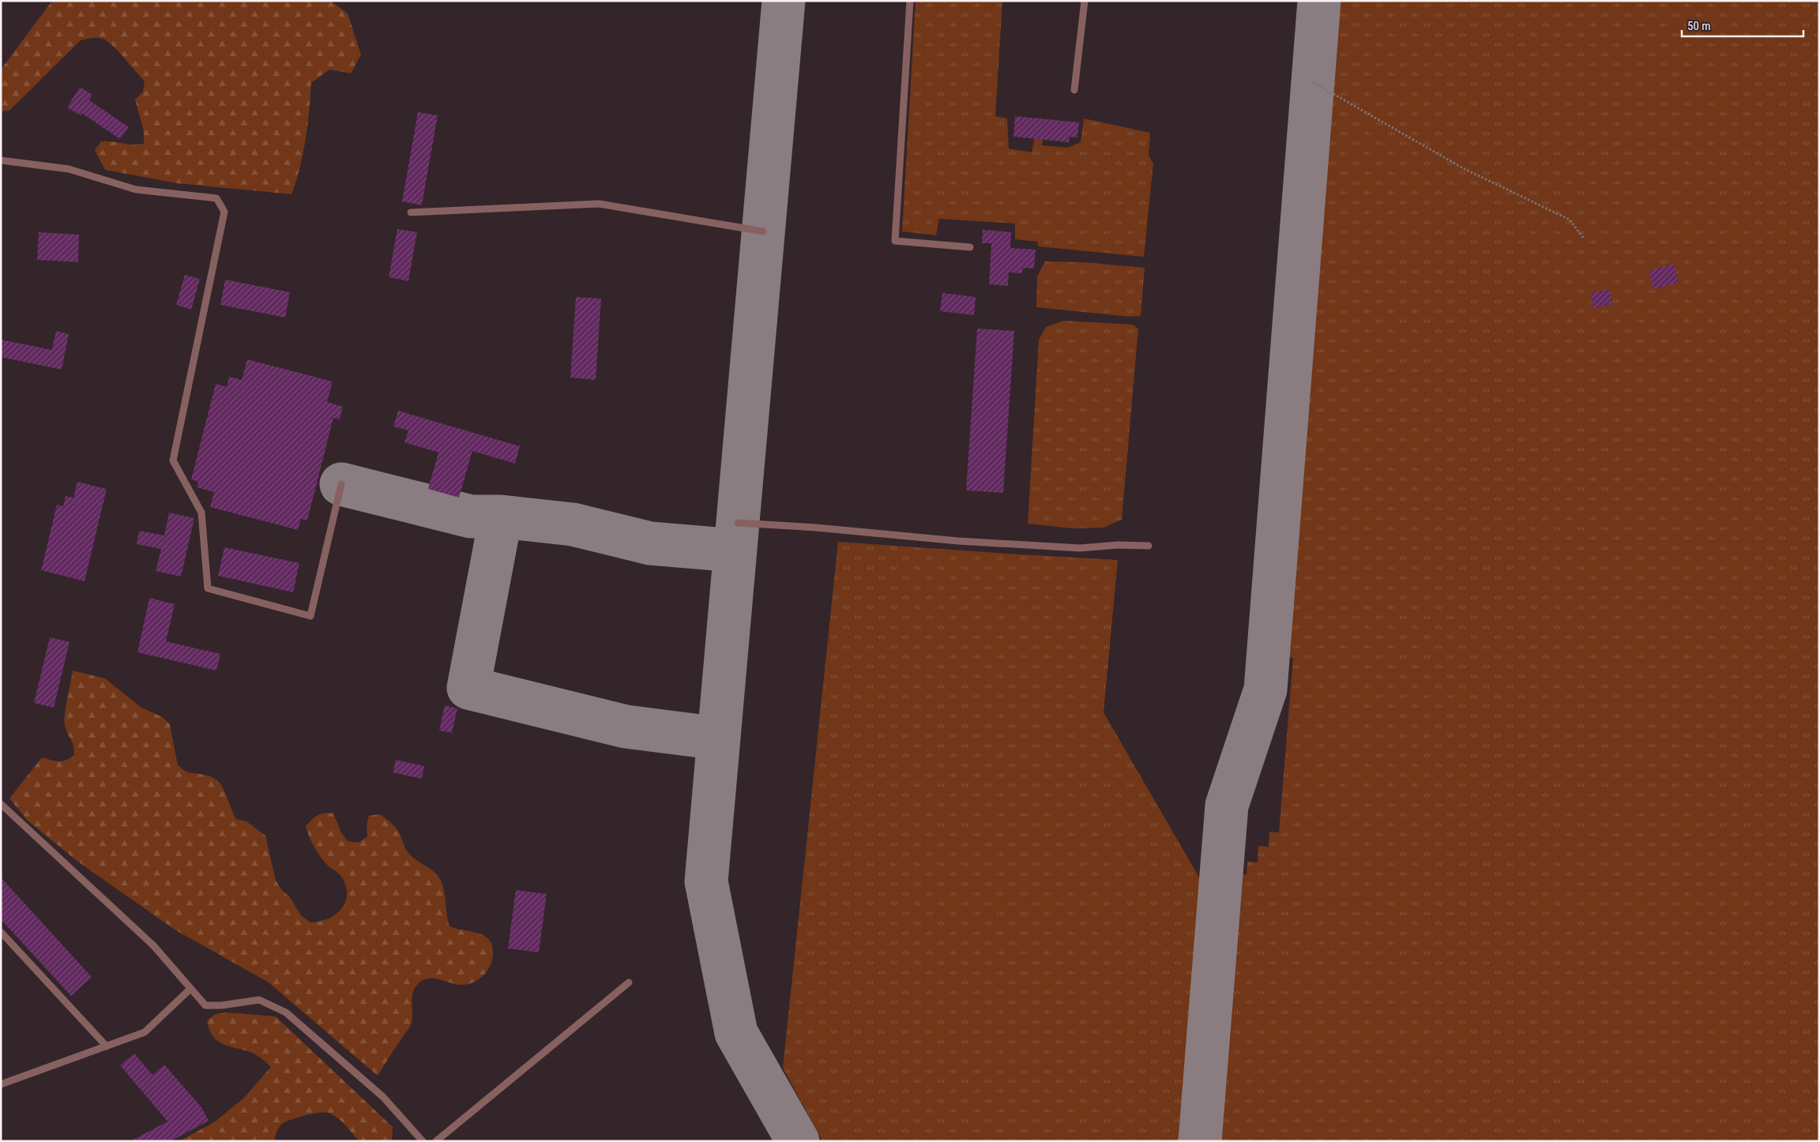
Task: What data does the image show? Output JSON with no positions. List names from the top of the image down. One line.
{"scale_bar":"50 m"}
